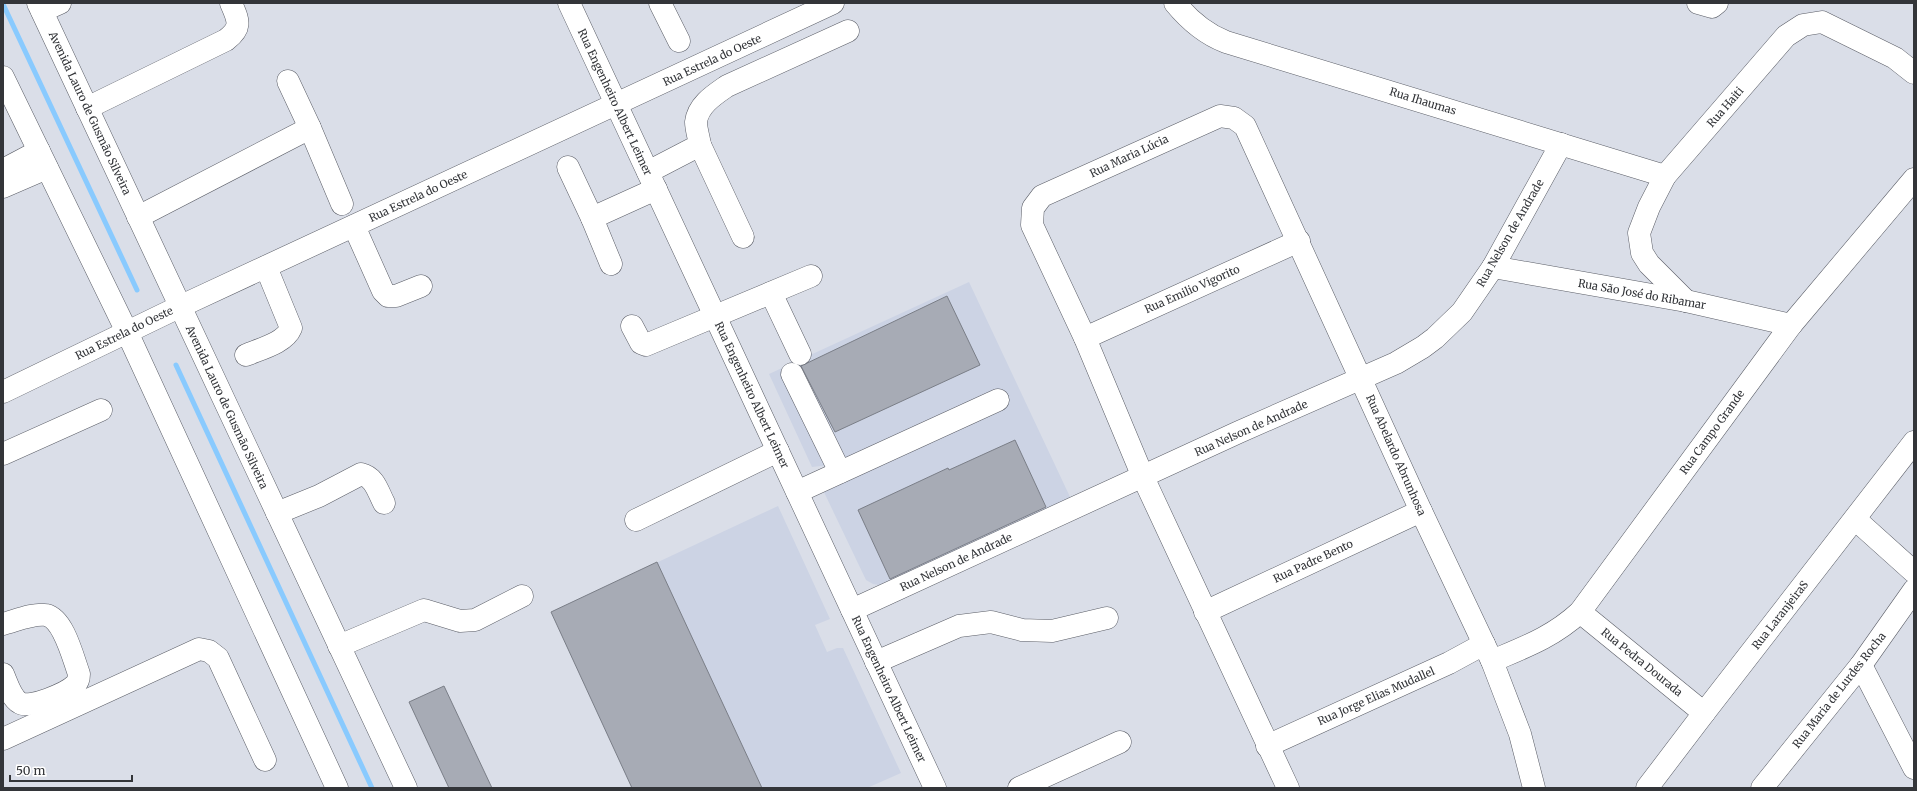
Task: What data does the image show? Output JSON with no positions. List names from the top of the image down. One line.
{"streets":{"street":["Rua Estrela do Oeste","Rua Ihaumas","Rua Engenheiro Albert Leimer","Rua Haiti","Avenida Lauro de Gusmão Silveira","Rua Maria Lúcia","Rua Nelson de Andrade","Rua Emilio Vigorito","Rua São José do Ribamar","Rua Campo Grande","Rua Abelardo Abrunhosa","Rua Padre Bento","Rua LaranjeiraS","Rua Pedra Dourada","Rua Maria de Lurdes Rocha","Rua Jorge Elias Mudallel"]},"crossings":[["Rua Estrela do Oeste","Rua Engenheiro Albert Leimer"],["Rua Estrela do Oeste","Avenida Lauro de Gusmão Silveira"],["Rua Ihaumas","Rua Haiti"],["Rua Ihaumas","Rua Nelson de Andrade"],["Rua Engenheiro Albert Leimer","Rua Nelson de Andrade"],["Rua Haiti","Rua São José do Ribamar"],["Rua Maria Lúcia","Rua Emilio Vigorito"],["Rua Maria Lúcia","Rua Abelardo Abrunhosa"],["Rua Nelson de Andrade","Rua São José do Ribamar"],["Rua Nelson de Andrade","Rua Abelardo Abrunhosa"],["Rua Emilio Vigorito","Rua Abelardo Abrunhosa"],["Rua São José do Ribamar","Rua Campo Grande"],["Rua Campo Grande","Rua Abelardo Abrunhosa"],["Rua Campo Grande","Rua Pedra Dourada"],["Rua Campo Grande","Rua Jorge Elias Mudallel"],["Rua Abelardo Abrunhosa","Rua Padre Bento"],["Rua Abelardo Abrunhosa","Rua Jorge Elias Mudallel"],["Rua LaranjeiraS","Rua Pedra Dourada"]],"scale_bar":"50 m"}
